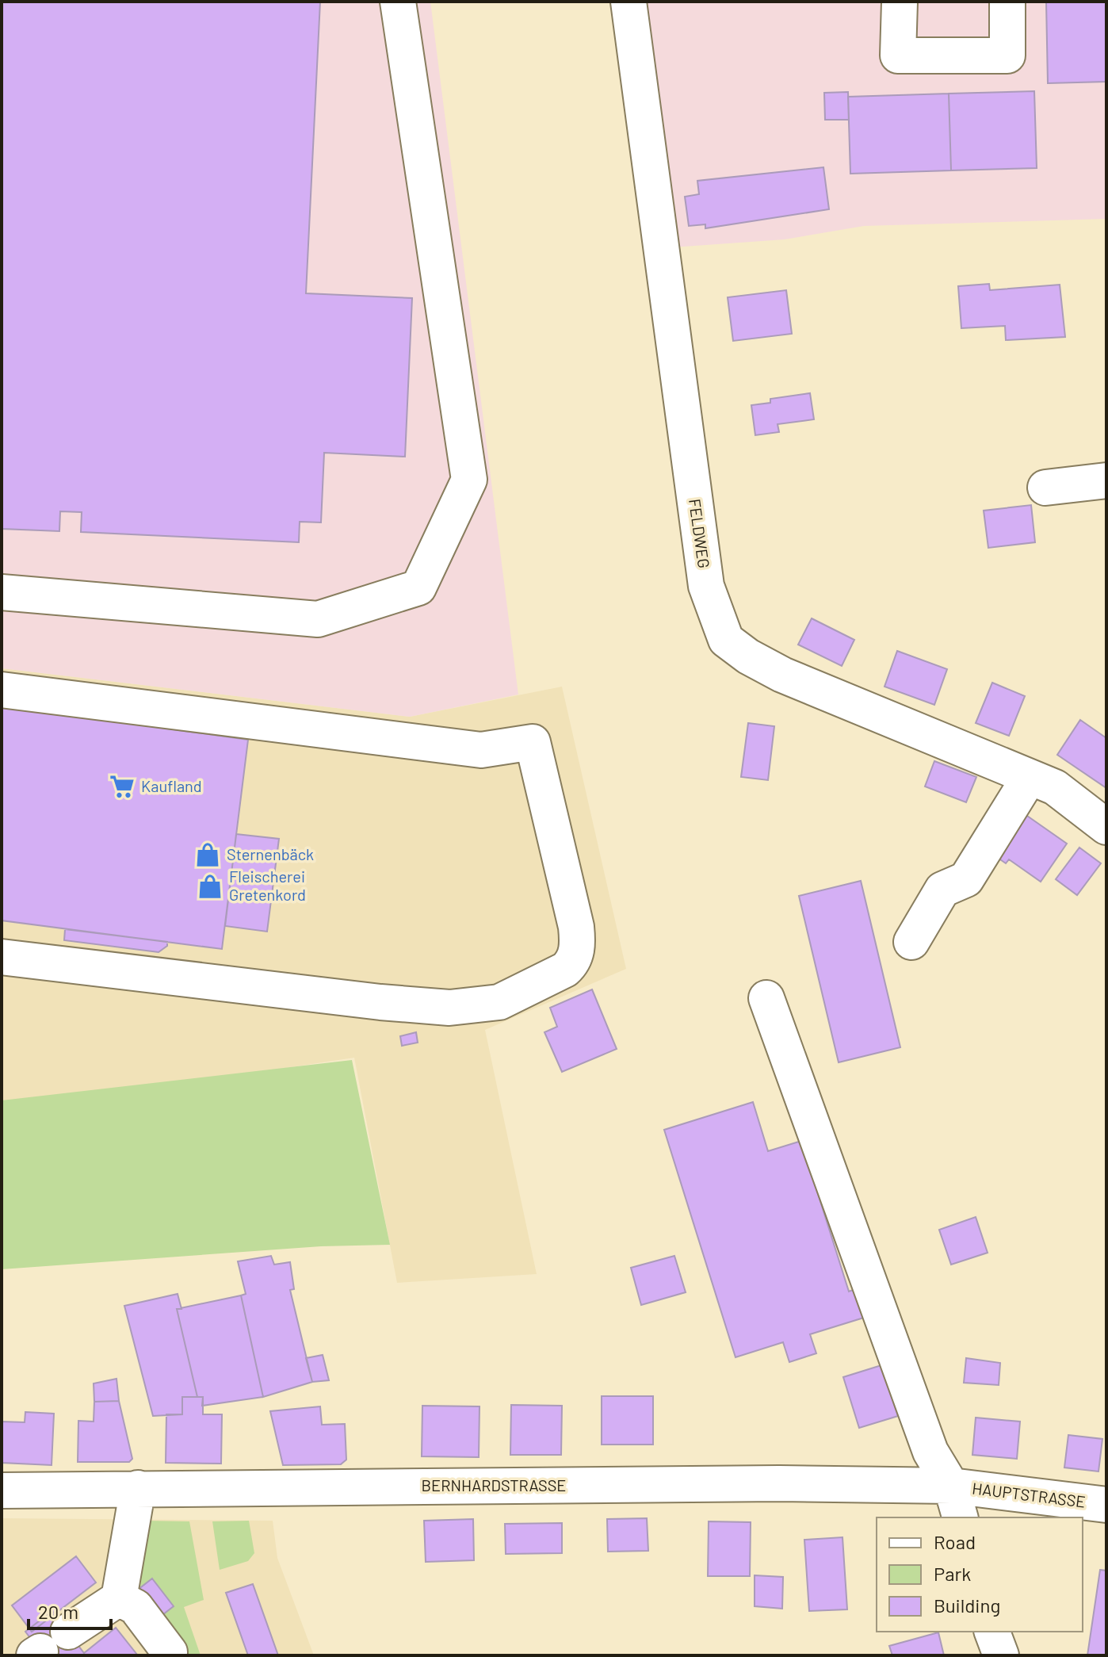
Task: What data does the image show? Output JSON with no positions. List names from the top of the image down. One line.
{"streets":{"street":["FELDWEG","BERNHARDSTRASSE","HAUPTSTRASSE"]},"crossings":[["BERNHARDSTRASSE","HAUPTSTRASSE"]],"places":{"supermarket":["Kaufland"],"shop":["Sternenbäck","Fleischerei Gretenkord"]},"legend":["Road","Park","Building"],"scale_bar":"20 m"}
